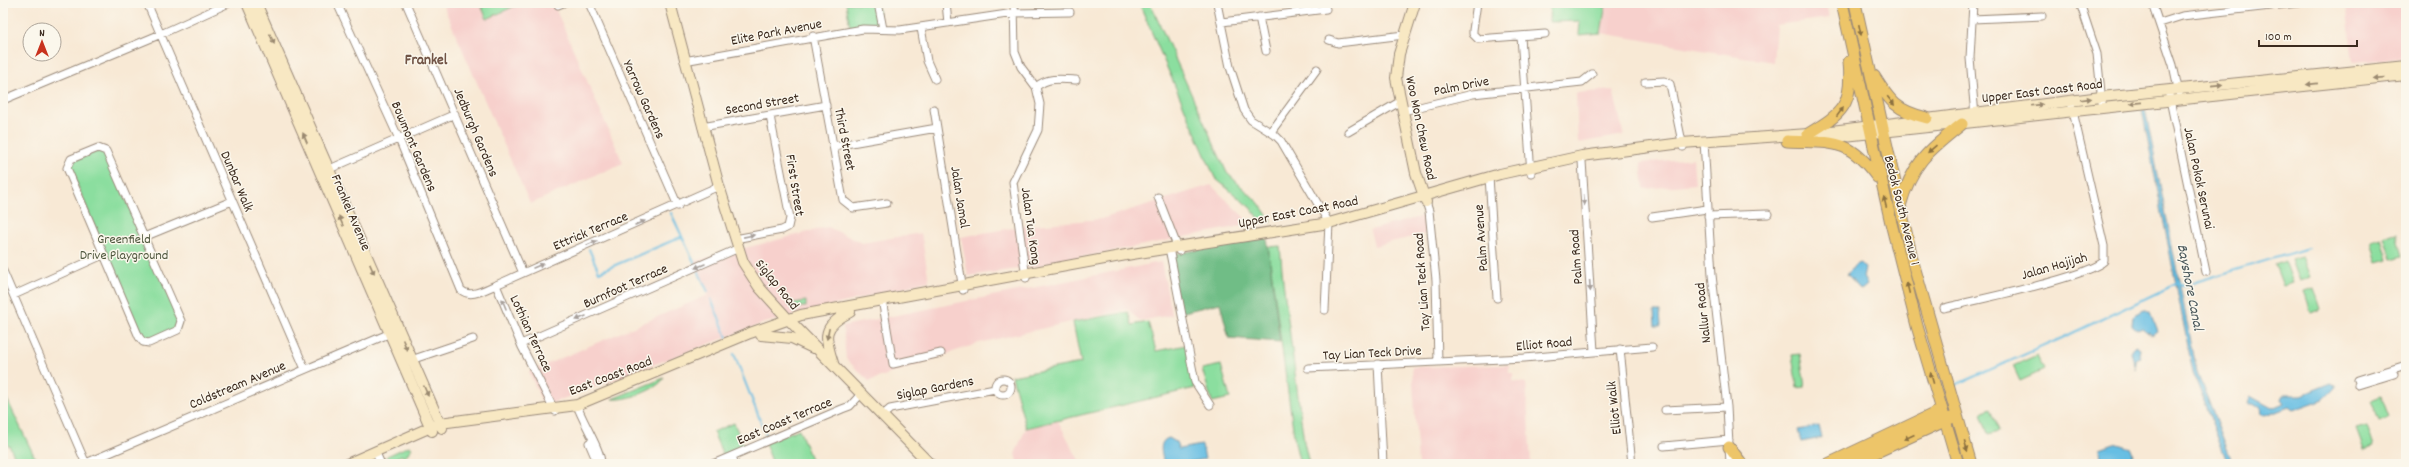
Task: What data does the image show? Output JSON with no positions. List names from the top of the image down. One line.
{"streets":{"main road":["Upper East Coast Road","Woo Mon Chew Road","Bedok South Avenue 1","Frankel Avenue","Siglap Road","East Coast Road"],"street":["Elite Park Avenue","Palm Drive","Yarrow Gardens","Second Street","Jedburgh Gardens","Third Street","Bowmont Gardens","Jalan Pokok Serunai","Dunbar Walk","First Street","Jalan Jamal","Jalan Tua Kong","Ettrick Terrace","Palm Avenue","Palm Road","Jalan Hajijah","Tay Lian Teck Road","Burnfoot Terrace","Nallur Road","Lothian Terrace","Elliot Road","Tay Lian Teck Drive","Coldstream Avenue","Siglap Gardens","Elliot Walk","East Coast Terrace"]},"crossings":[["Elite Park Avenue","Third Street"],["Elite Park Avenue","Jalan Tua Kong"],["Elite Park Avenue","Siglap Road"],["Palm Drive","Woo Mon Chew Road"],["Upper East Coast Road","Woo Mon Chew Road"],["Upper East Coast Road","Jalan Pokok Serunai"],["Upper East Coast Road","Jalan Jamal"],["Upper East Coast Road","Bedok South Avenue 1"],["Upper East Coast Road","Jalan Tua Kong"],["Upper East Coast Road","Palm Avenue"],["Upper East Coast Road","Palm Road"],["Upper East Coast Road","Jalan Hajijah"],["Upper East Coast Road","Tay Lian Teck Road"],["Upper East Coast Road","Nallur Road"],["Upper East Coast Road","East Coast Road"],["Yarrow Gardens","Ettrick Terrace"],["Second Street","Third Street"],["Second Street","First Street"],["Second Street","Siglap Road"],["Woo Mon Chew Road","Tay Lian Teck Road"],["Jedburgh Gardens","Ettrick Terrace"],["Bowmont Gardens","Ettrick Terrace"],["Dunbar Walk","Coldstream Avenue"],["First Street","Siglap Road"],["Jalan Jamal","East Coast Road"],["Frankel Avenue","East Coast Road"],["Frankel Avenue","Coldstream Avenue"],["Ettrick Terrace","Siglap Road"],["Ettrick Terrace","Lothian Terrace"],["Palm Road","Elliot Road"],["Tay Lian Teck Road","Elliot Road"],["Tay Lian Teck Road","Tay Lian Teck Drive"],["Siglap Road","Burnfoot Terrace"],["Siglap Road","East Coast Road"],["Siglap Road","Siglap Gardens"],["Siglap Road","East Coast Terrace"],["Burnfoot Terrace","Lothian Terrace"],["Lothian Terrace","East Coast Road"],["Elliot Road","Tay Lian Teck Drive"],["Elliot Road","Elliot Walk"]],"one_way":["Ettrick Terrace","Palm Road","Burnfoot Terrace","Lothian Terrace"],"districts":["Frankel"],"water":["Bayshore Canal"],"parks":["Greenfield Drive Playground"],"scale_bar":"100 m","north":"top"}
